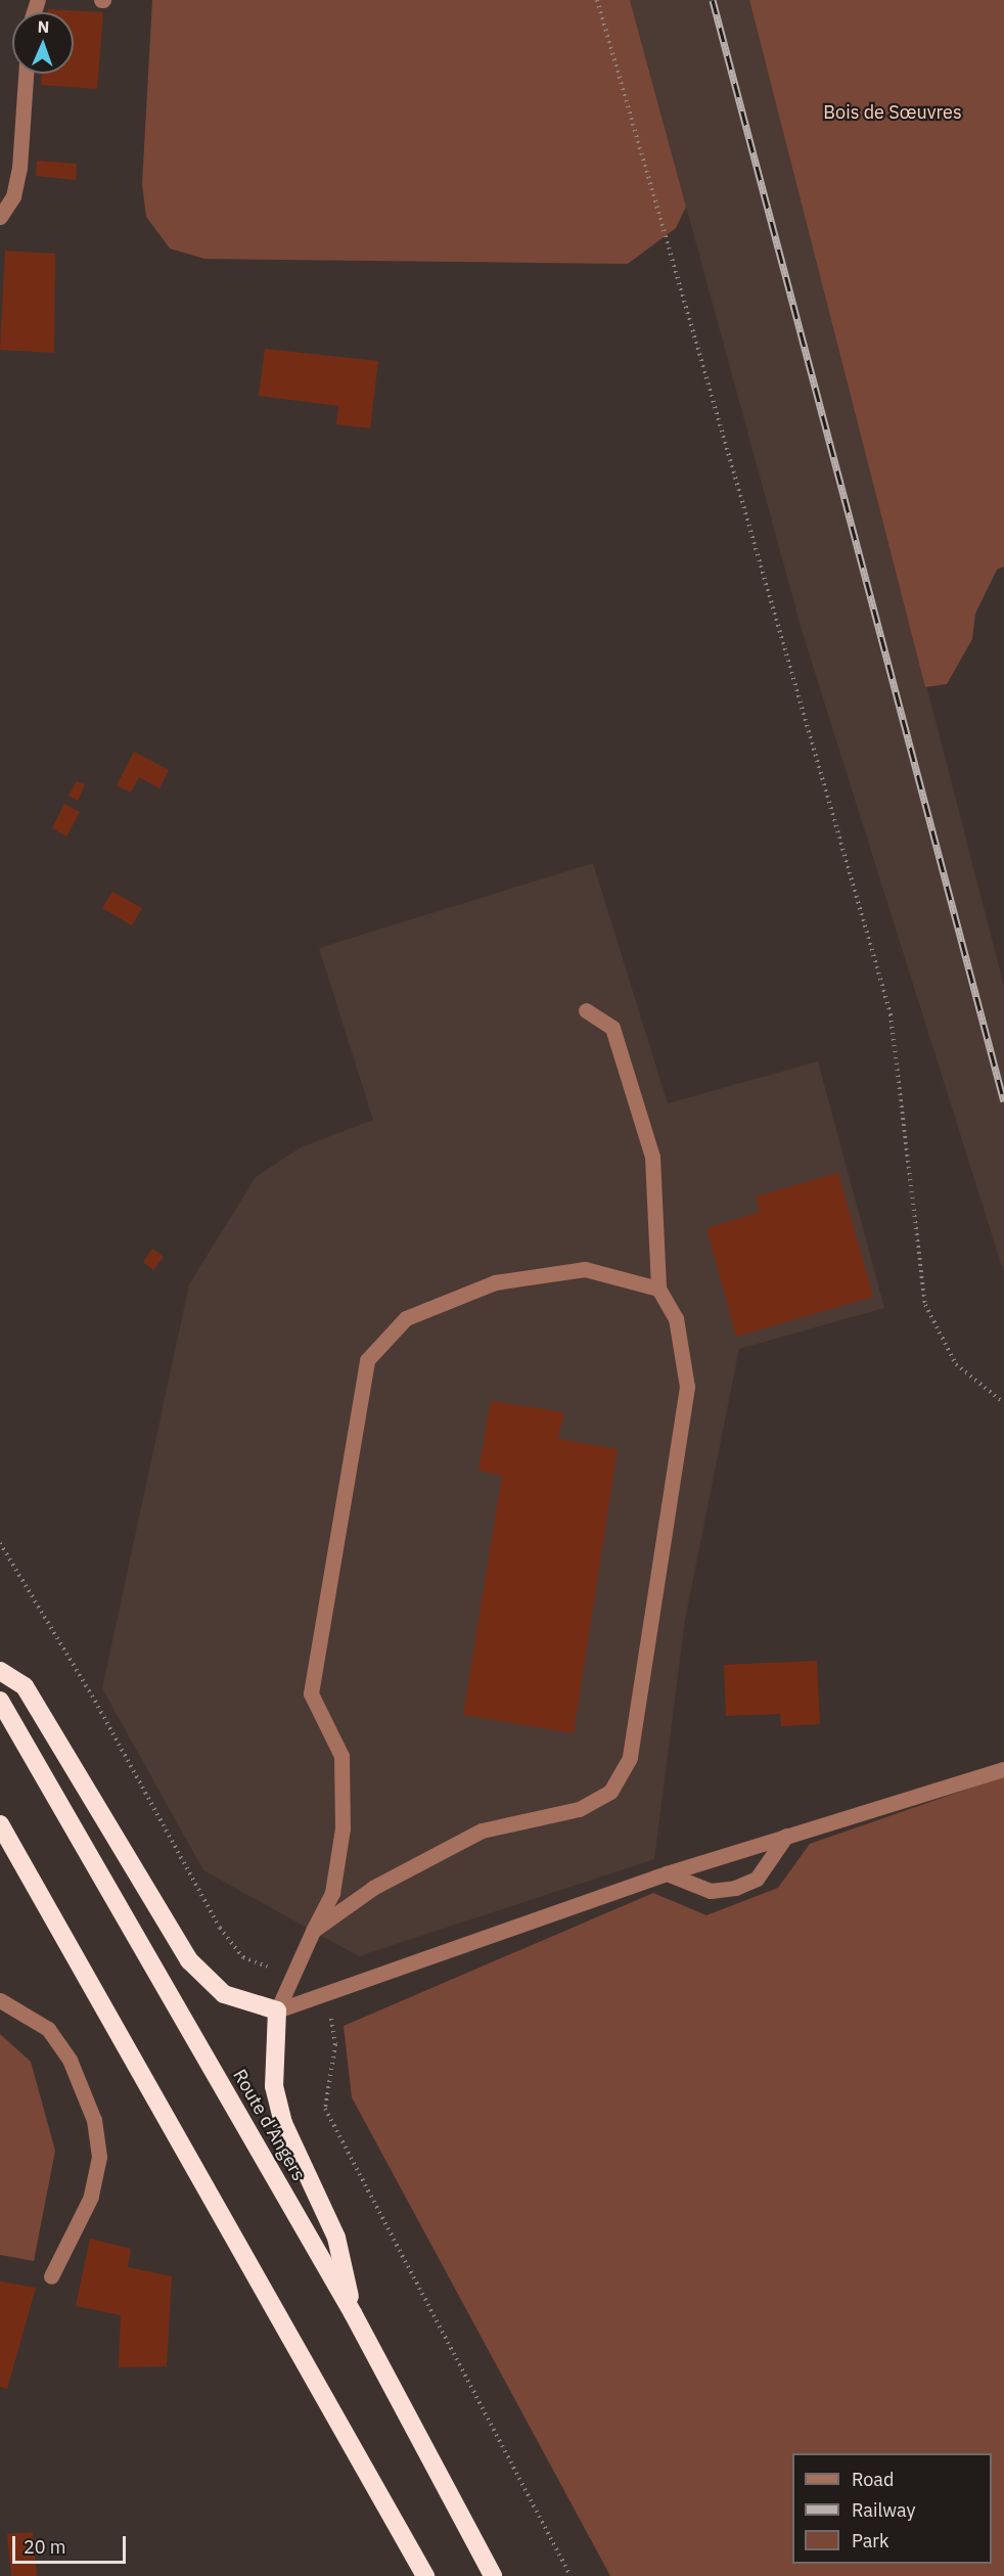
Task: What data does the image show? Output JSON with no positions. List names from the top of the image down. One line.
{"streets":{"highway":["Route d'Angers"]},"parks":["Bois de Sœuvres"],"legend":["Road","Railway","Park"],"scale_bar":"20 m","north":"top"}
